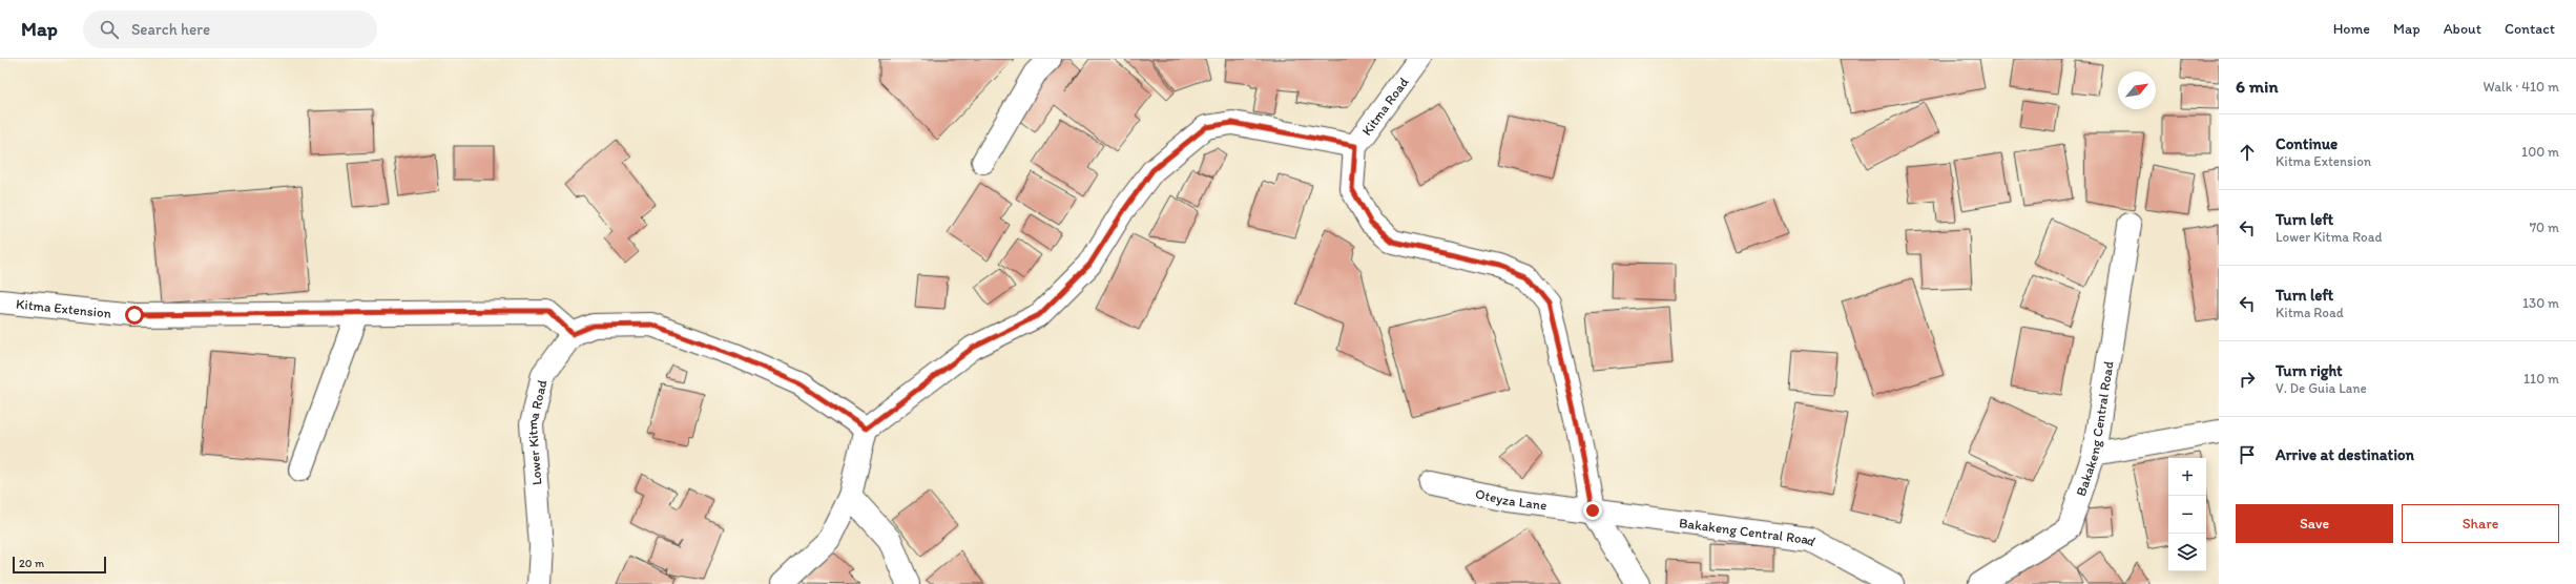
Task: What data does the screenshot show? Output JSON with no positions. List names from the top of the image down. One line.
{"streets":{"street":["Kitma Road","Kitma Extension","Bakakeng Central Road","Lower Kitma Road","Oteyza Lane"]},"crossings":[["Kitma Extension","Lower Kitma Road"],["Bakakeng Central Road","Oteyza Lane"]],"scale_bar":"20 m","north":"top right","page":{"header":"Map","search":"Search here","nav":["Home","Map","About","Contact"],"heading":["6 min","Walk · 410 m"],"list":[["Continue","Kitma Extension","100 m"],["Turn left","Lower Kitma Road","70 m"],["Turn left","Kitma Road","130 m"],["Turn right","V. De Guia Lane","110 m"],"Arrive at destination"],"map_buttons":["+","−"],"buttons":["Save","Share"],"scale":"20 m"}}
